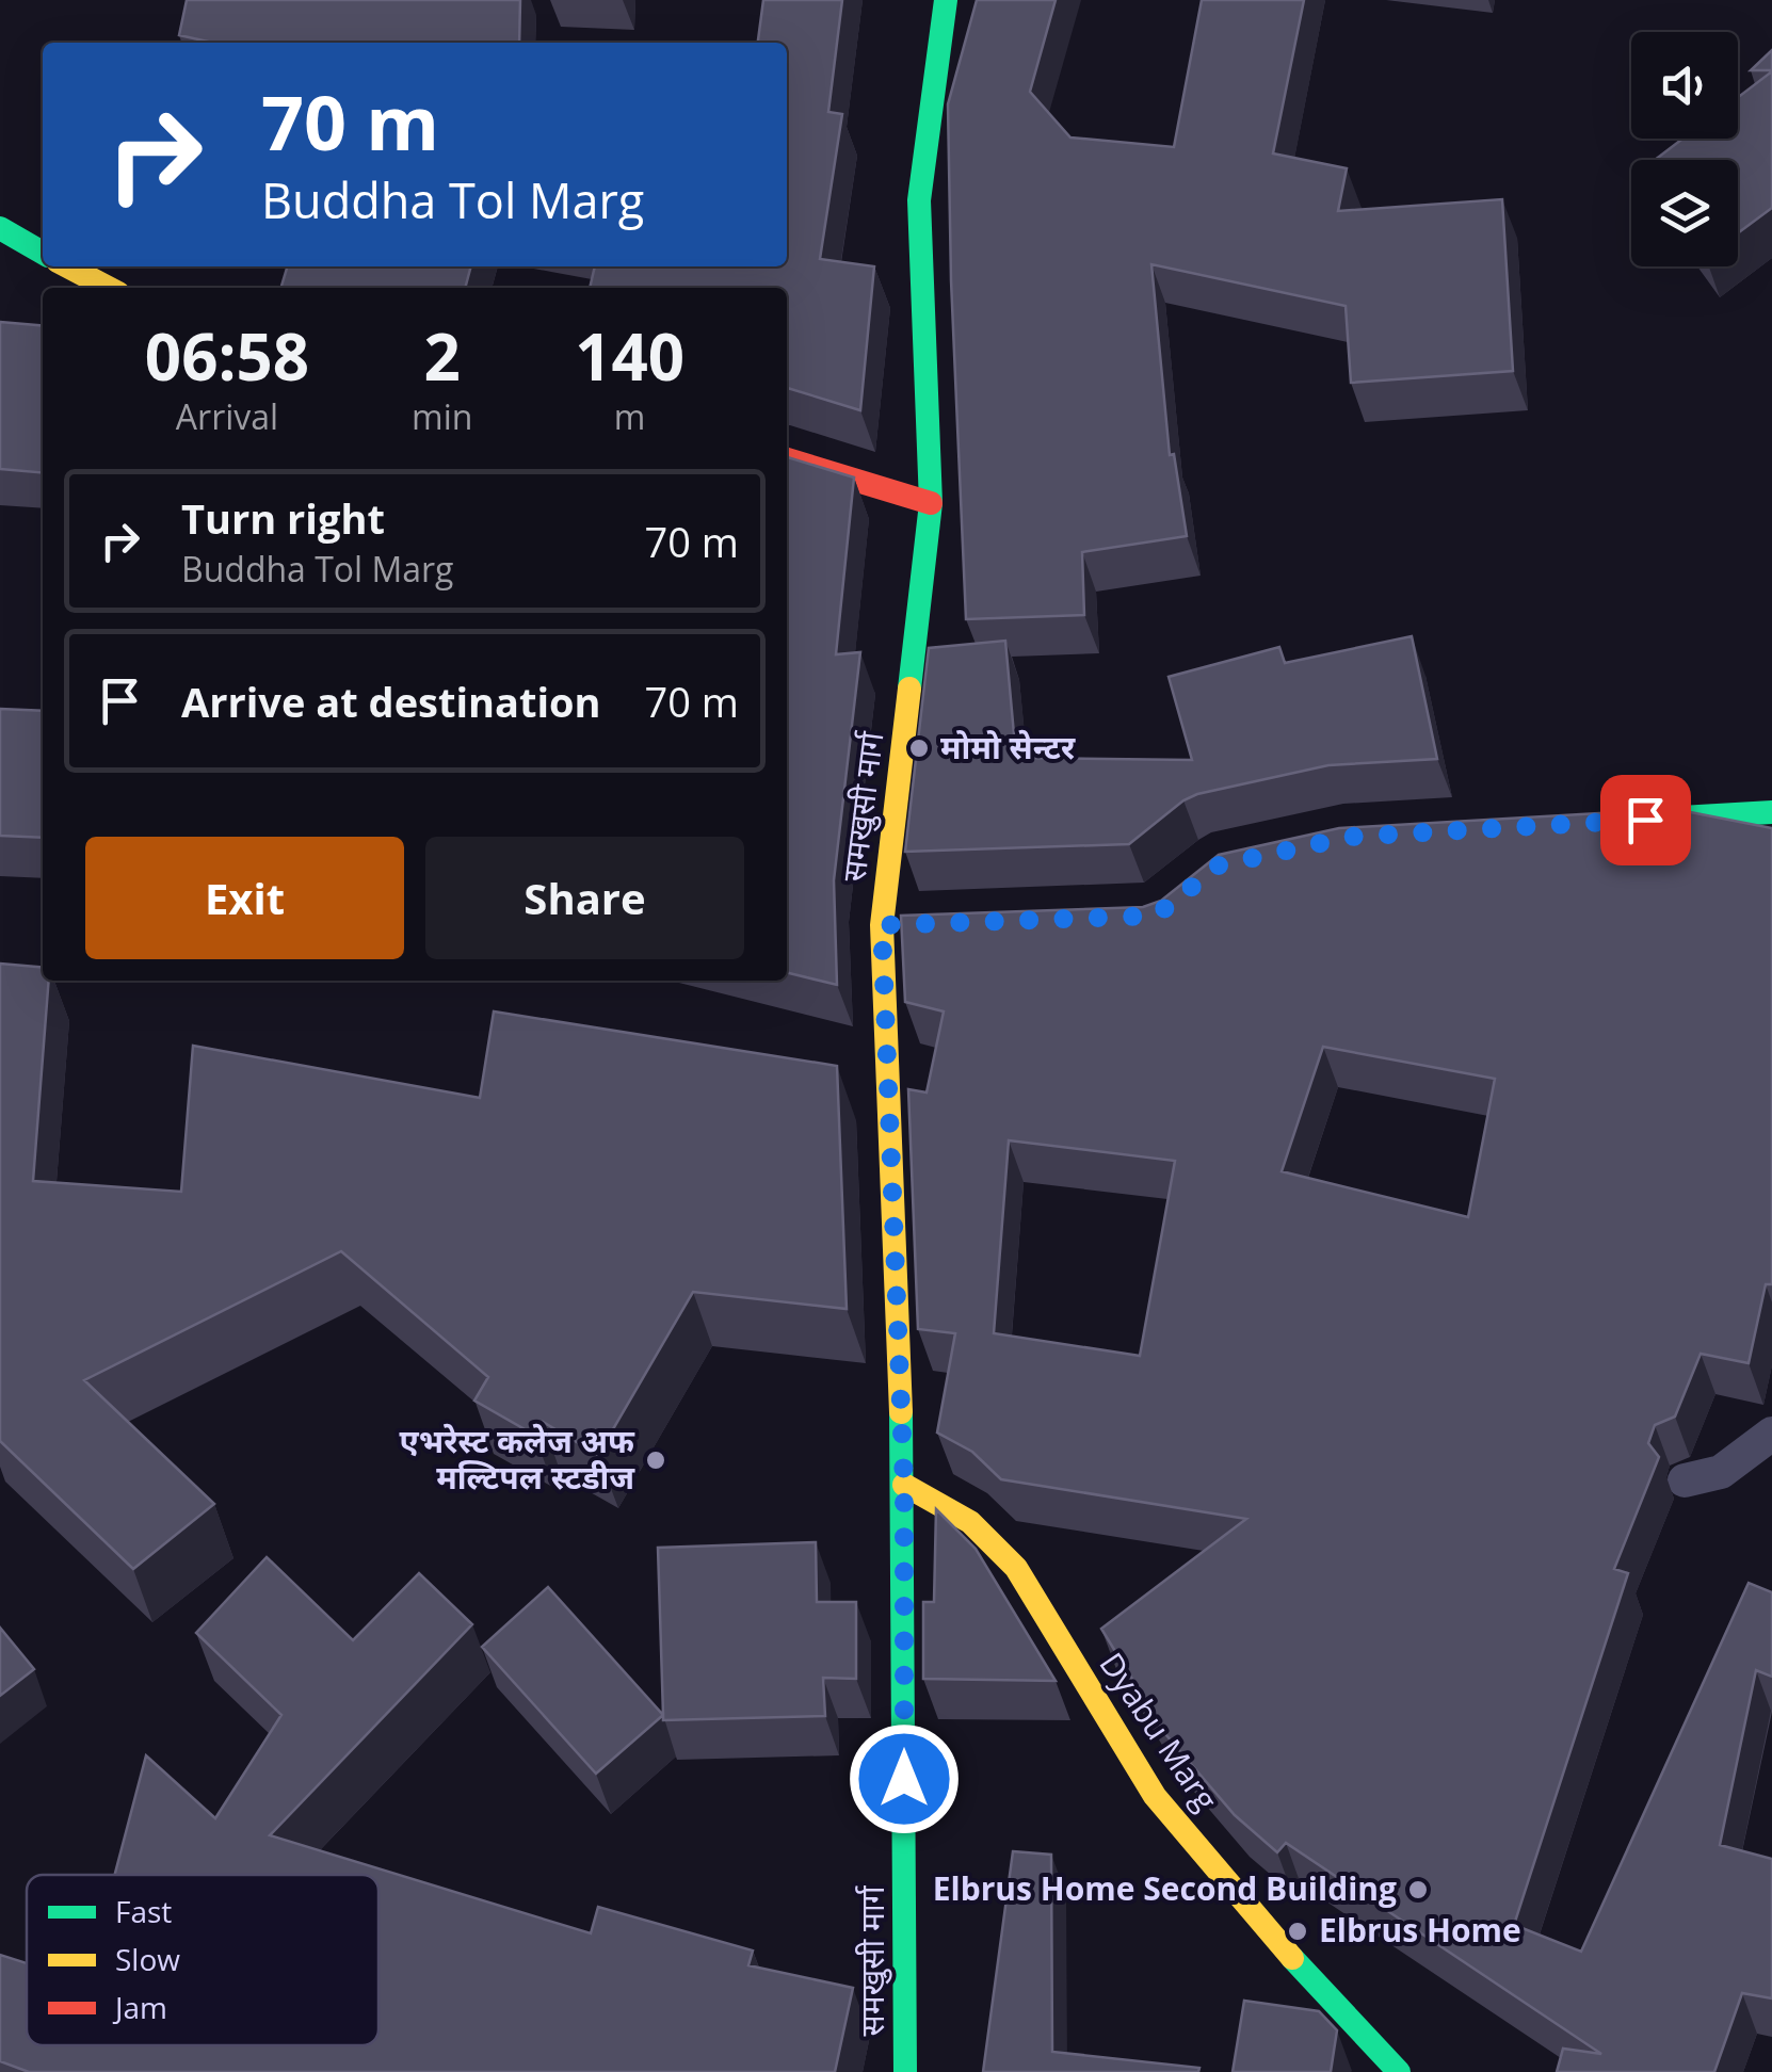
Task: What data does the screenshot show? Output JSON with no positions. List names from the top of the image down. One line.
{"streets":{"main road":["समखुसी मार्ग","Dyabu Marg"]},"crossings":[["समखुसी मार्ग","Dyabu Marg"]],"places":["मोमो सेन्टर","एभरेस्ट कलेज अफ मल्टिपल स्टडीज","Elbrus Home Second Building","Elbrus Home"],"legend":["Fast","Slow","Jam"],"page":{"turn":["70 m","Buddha Tol Marg"],"eta":["06:58","Arrival","2","min","140","m"],"list":[{"name":"Turn right","note":"Buddha Tol Marg","value":"70 m"},{"name":"Arrive at destination","value":"70 m"}],"buttons":["Exit","Share"]}}
